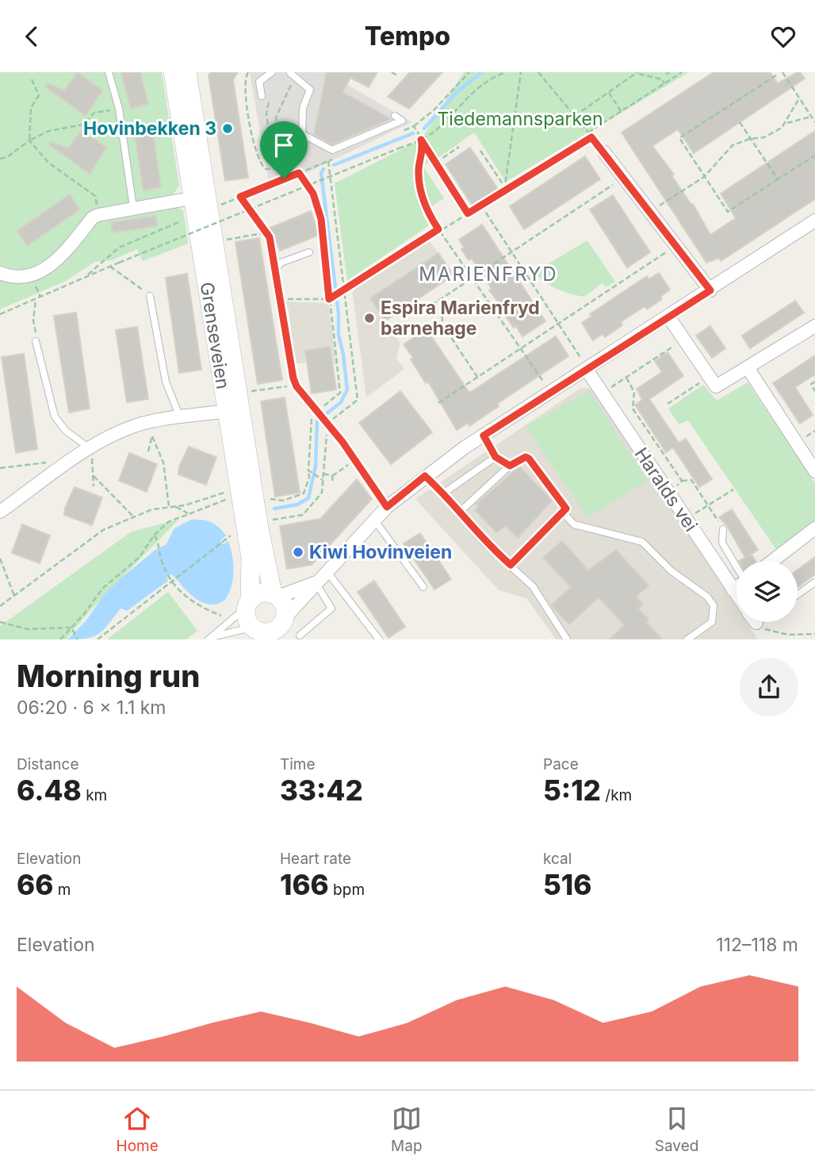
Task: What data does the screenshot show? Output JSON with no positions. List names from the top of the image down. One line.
{"streets":{"main road":["Grenseveien"],"street":["Haralds vei"]},"districts":["MARIENFRYD"],"parks":["Tiedemannsparken"],"places":["Hovinbekken 3","Espira Marienfryd barnehage","Kiwi Hovinveien"],"page":{"header":"Tempo","heading":["Morning run","06:20 · 6 × 1.1 km"],"stats":[["Distance","6.48 km"],["Time","33:42"],["Pace","5:12 /km"],["Elevation","66 m"],["Heart rate","166 bpm"],["kcal","516"]],"chart":["Elevation","112–118 m"],"tabs":["Home","Map","Saved"]}}
